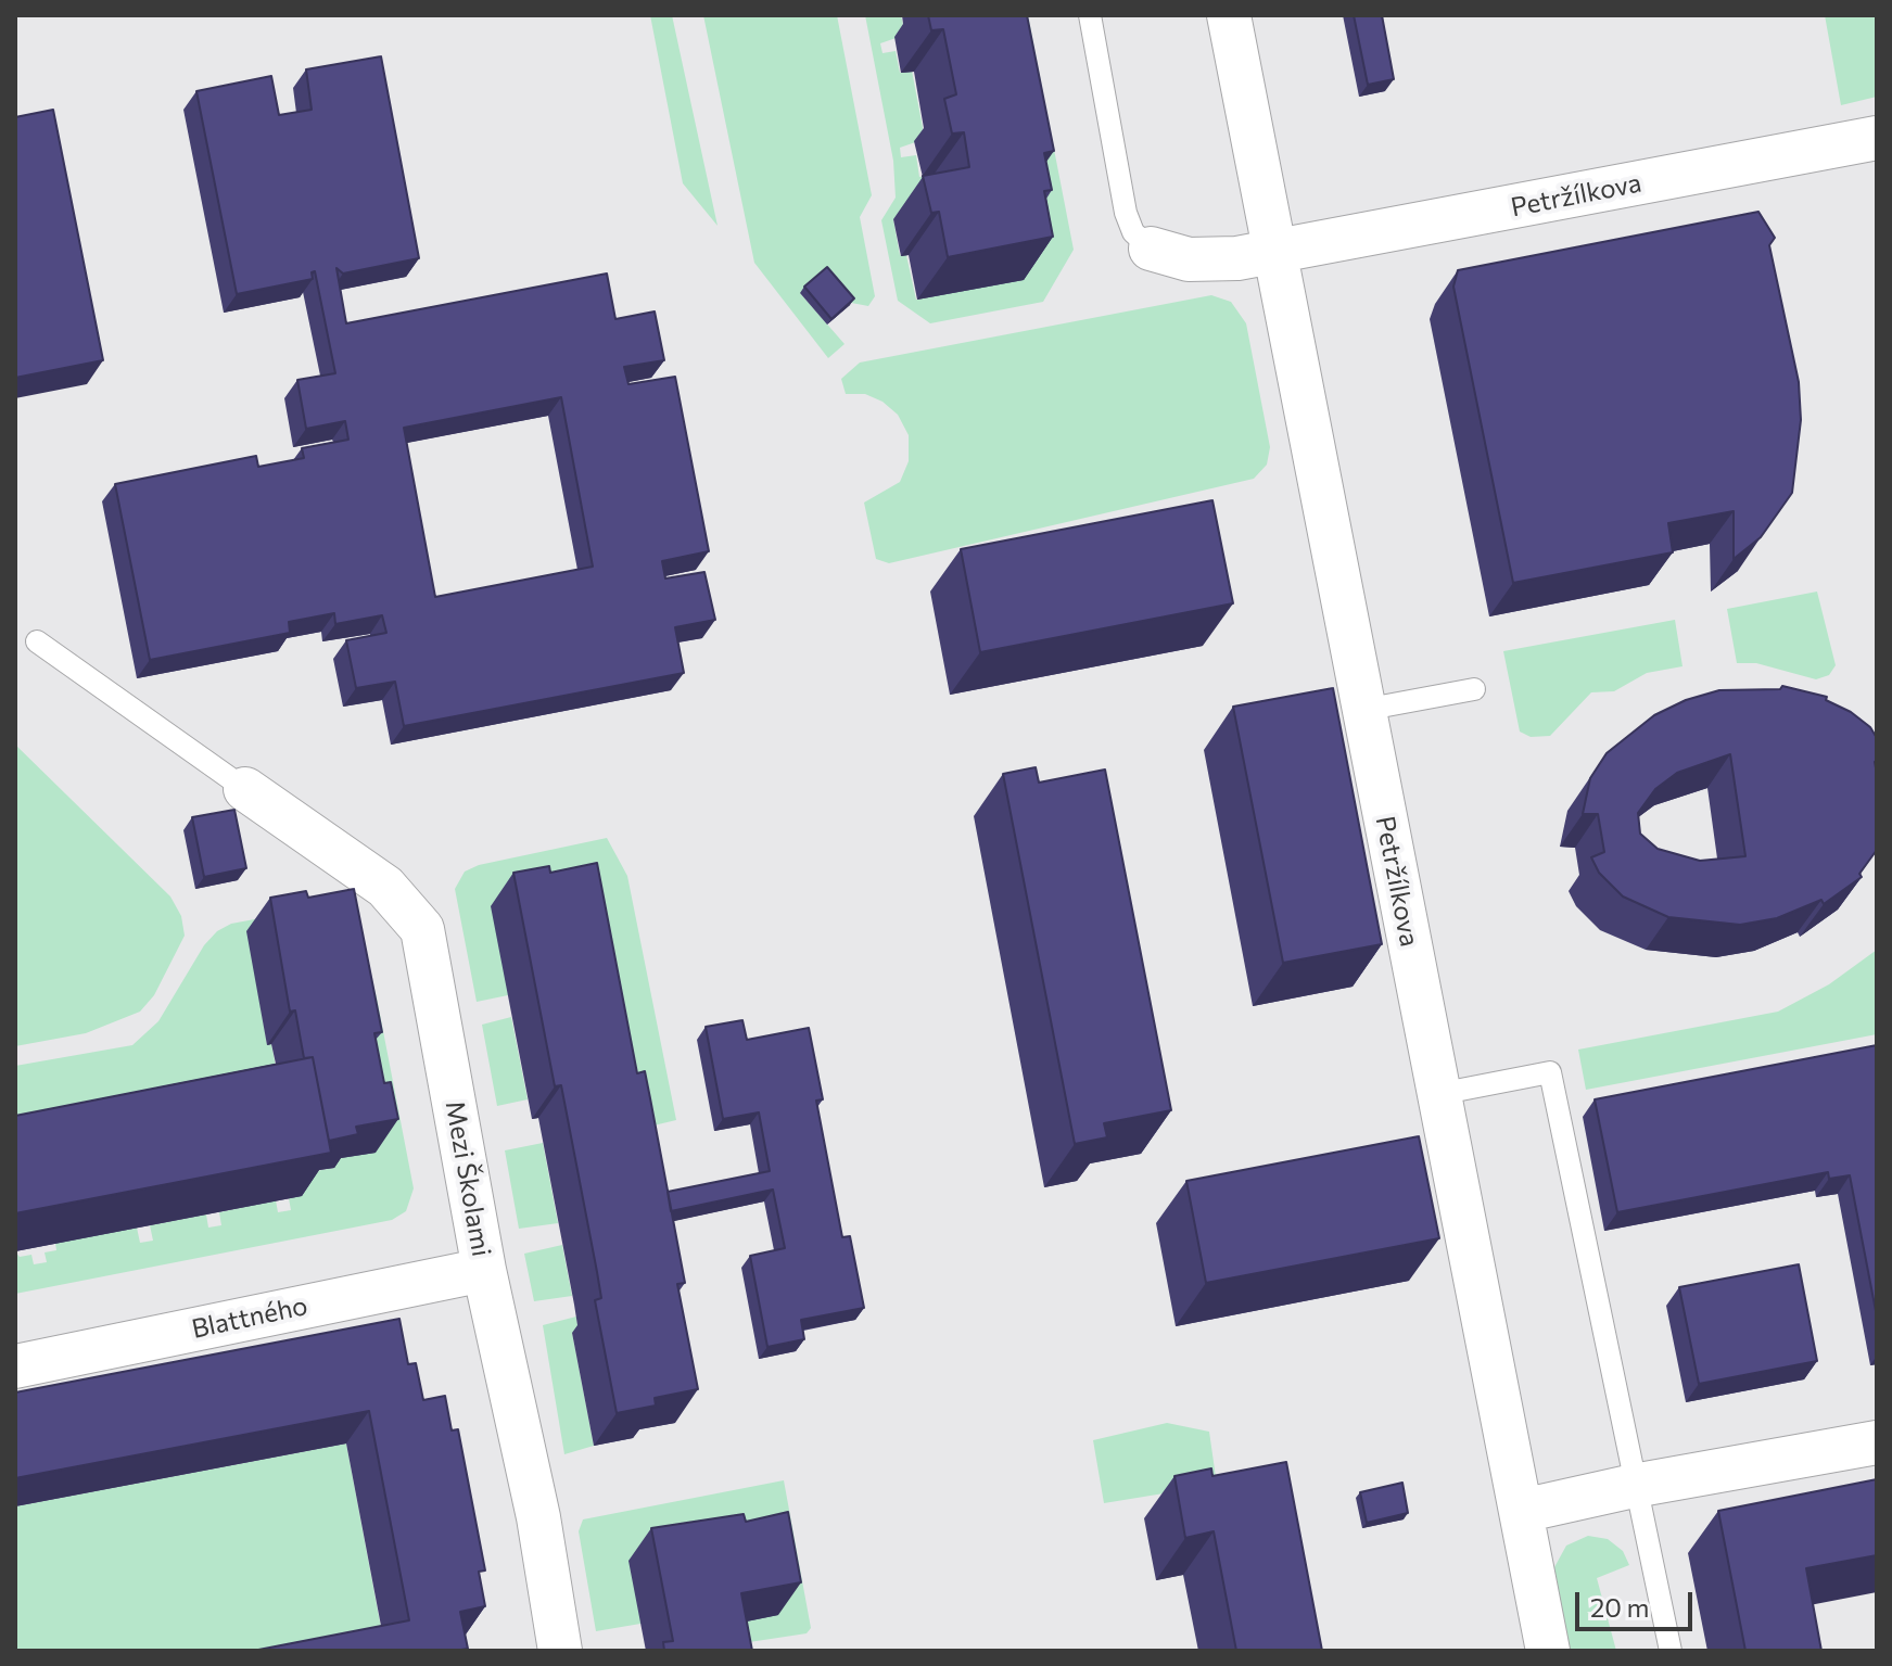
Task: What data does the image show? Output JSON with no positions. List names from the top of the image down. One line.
{"streets":{"street":["Petržílkova","Mezi Školami","Blattného"]},"crossings":[["Mezi Školami","Blattného"]],"scale_bar":"20 m"}
